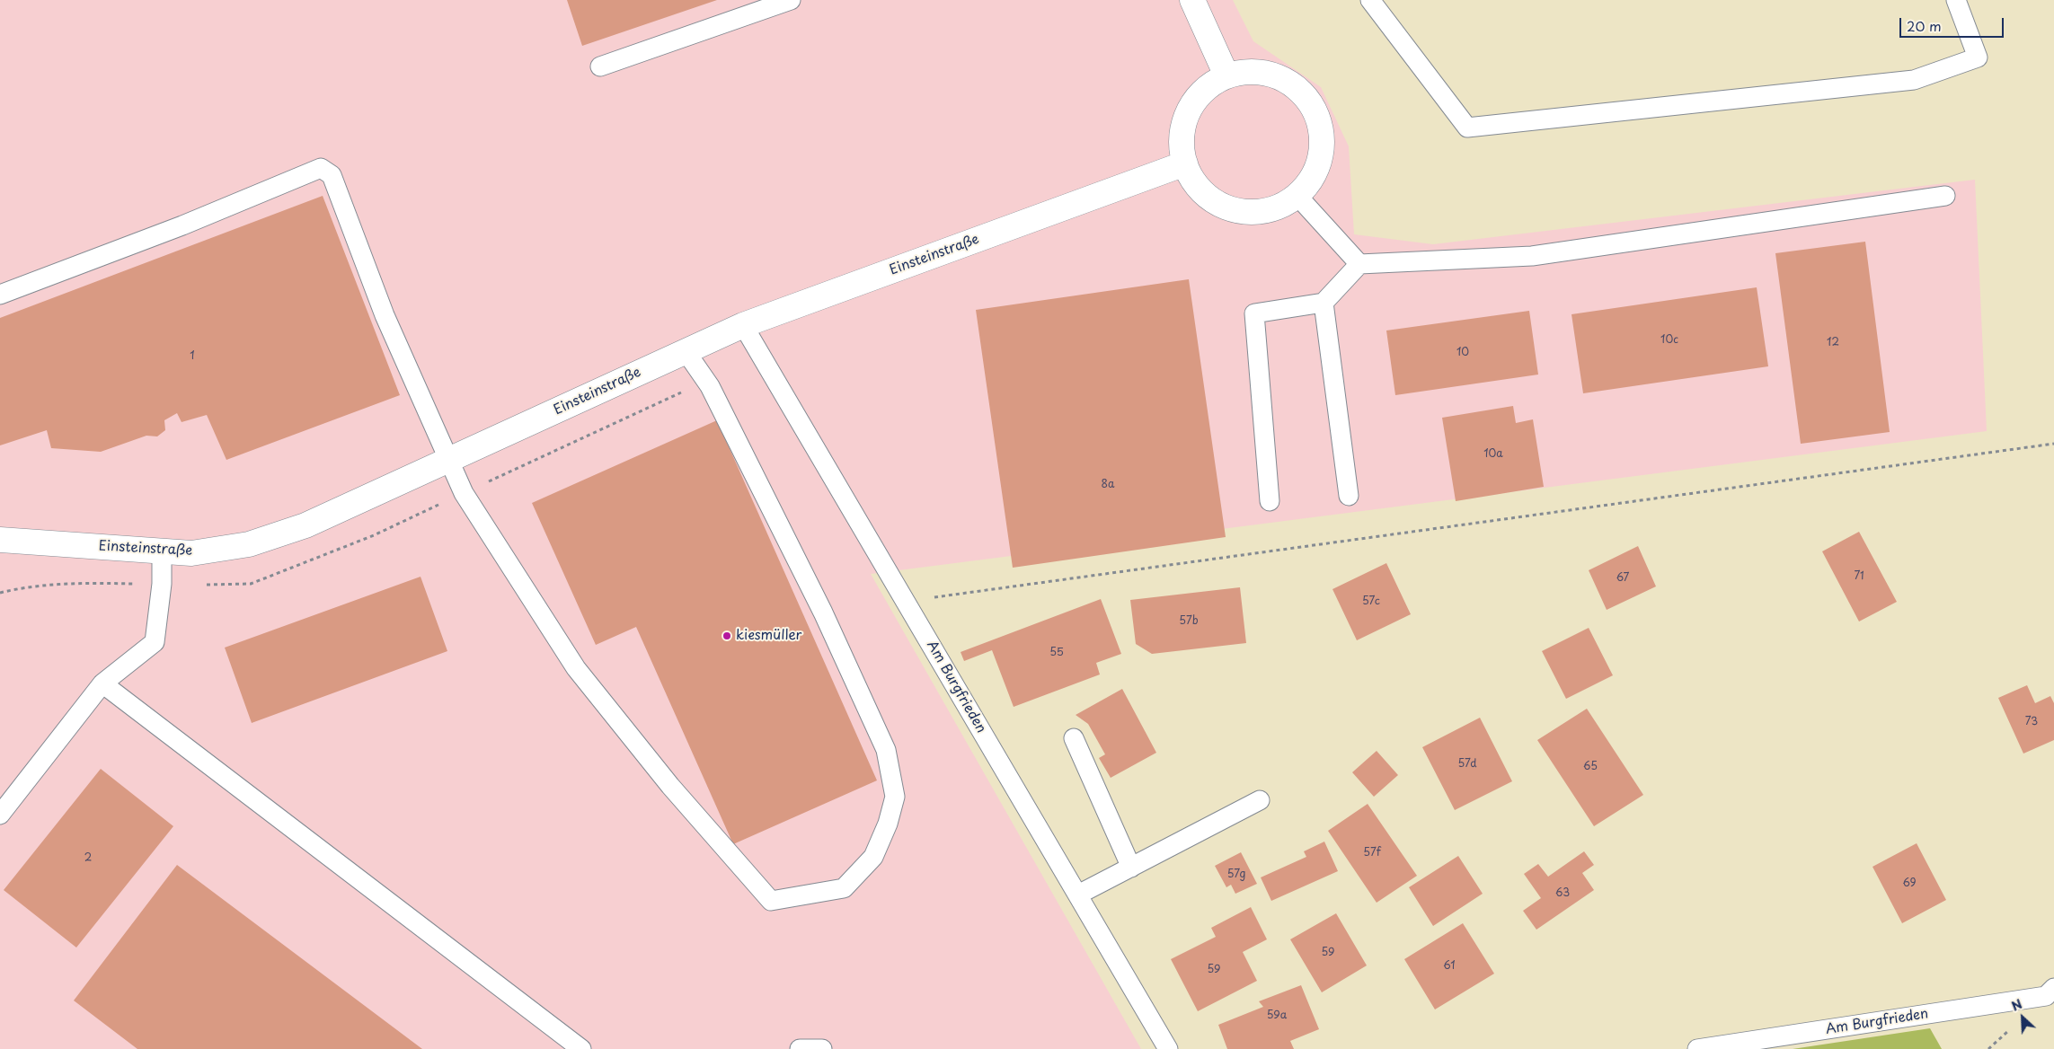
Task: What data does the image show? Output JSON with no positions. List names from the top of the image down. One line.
{"streets":{"street":["Einsteinstraße"],"lane":["Am Burgfrieden"]},"crossings":[["Einsteinstraße","Am Burgfrieden"]],"places":["kiesmüller"],"house_numbers":["10c","12","10","1","10a","8a","71","67","57c","57b","55","73","57d","65","57f","2","57g","69","63","59","61","59","59a"],"scale_bar":"20 m","north":"top left"}
